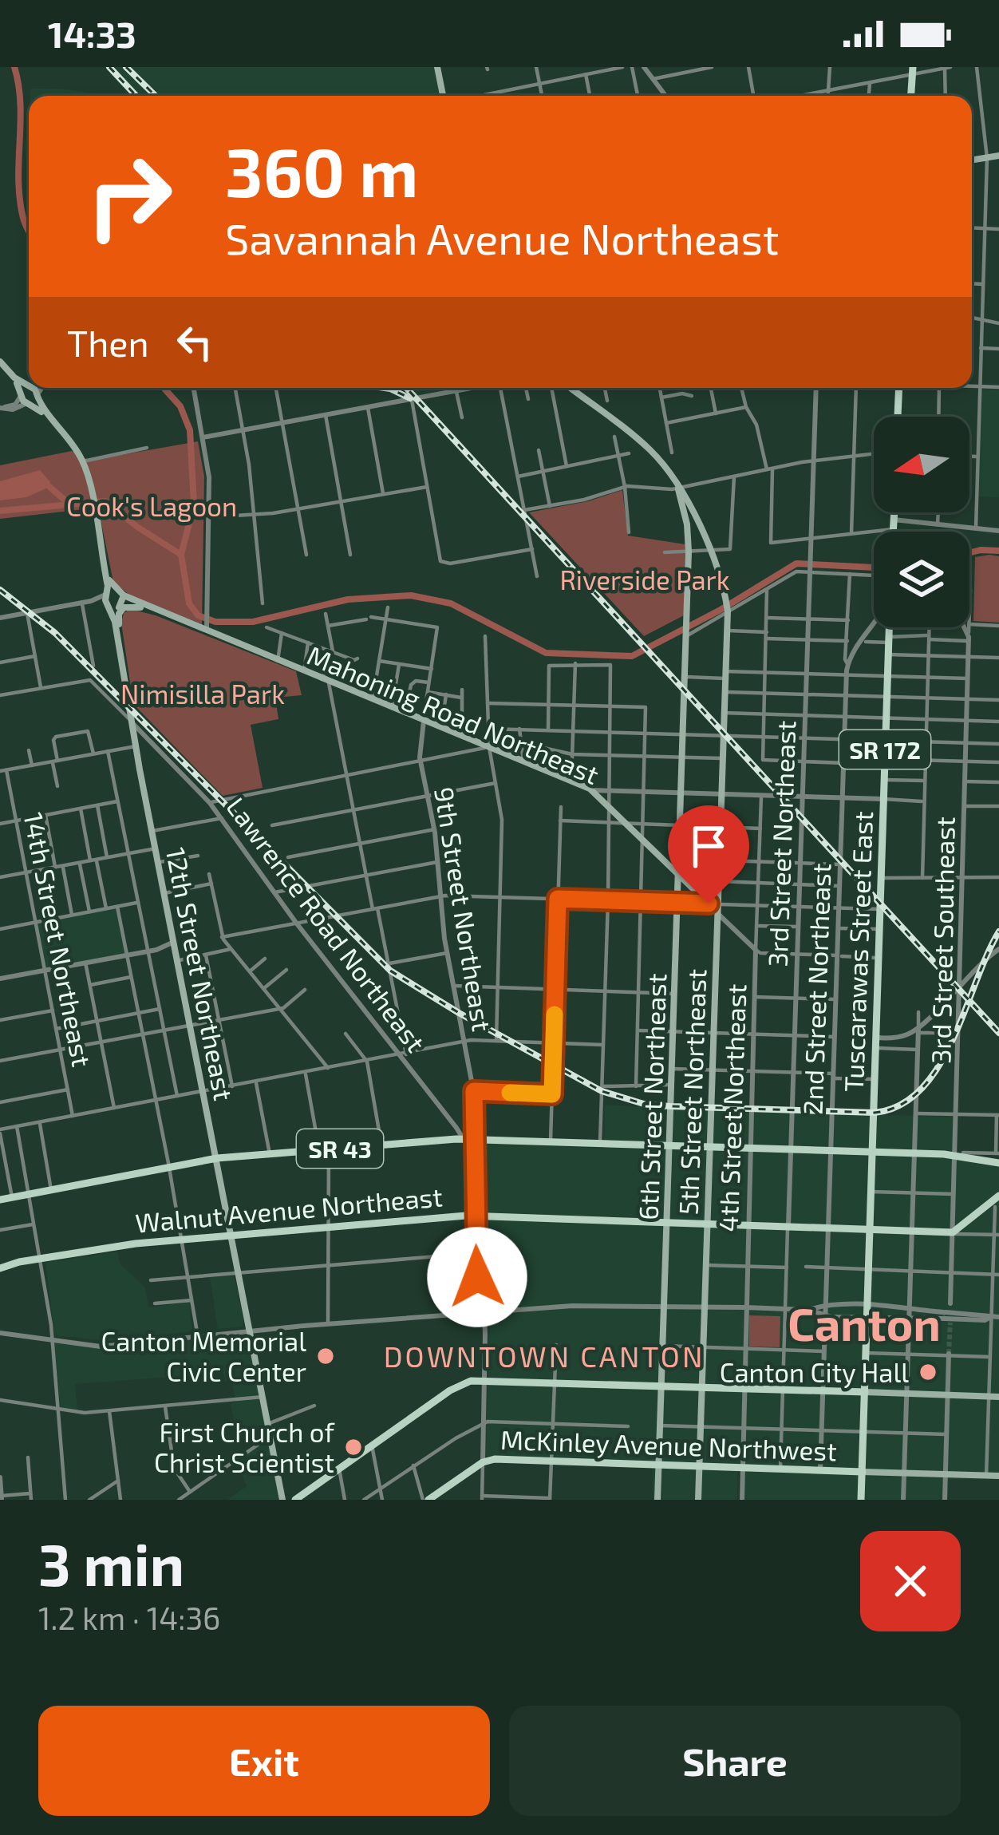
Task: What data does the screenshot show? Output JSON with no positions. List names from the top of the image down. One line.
{"streets":{"main road":["Mahoning Road Northeast","SR 172","Tuscarawas Street East","12th Street Northeast","5th Street Northeast","6th Street Northeast","SR 43","Walnut Avenue Northeast","McKinley Avenue Northwest"],"street":["3rd Street Northeast","9th Street Northeast","Lawrence Road Northeast","14th Street Northeast","3rd Street Southeast","2nd Street Northeast","4th Street Northeast"]},"crossings":[["Mahoning Road Northeast","9th Street Northeast"],["Mahoning Road Northeast","12th Street Northeast"],["Mahoning Road Northeast","5th Street Northeast"],["Mahoning Road Northeast","6th Street Northeast"],["Mahoning Road Northeast","4th Street Northeast"],["SR 172","Tuscarawas Street East"],["SR 172","McKinley Avenue Northwest"],["3rd Street Northeast","SR 43"],["3rd Street Northeast","Walnut Avenue Northeast"],["3rd Street Northeast","McKinley Avenue Northwest"],["9th Street Northeast","Lawrence Road Northeast"],["9th Street Northeast","SR 43"],["9th Street Northeast","Walnut Avenue Northeast"],["9th Street Northeast","McKinley Avenue Northwest"],["Lawrence Road Northeast","12th Street Northeast"],["Lawrence Road Northeast","SR 43"],["3rd Street Southeast","SR 43"],["3rd Street Southeast","Walnut Avenue Northeast"],["Tuscarawas Street East","SR 43"],["Tuscarawas Street East","Walnut Avenue Northeast"],["12th Street Northeast","SR 43"],["12th Street Northeast","Walnut Avenue Northeast"],["2nd Street Northeast","SR 43"],["2nd Street Northeast","Walnut Avenue Northeast"],["2nd Street Northeast","McKinley Avenue Northwest"],["5th Street Northeast","6th Street Northeast"],["5th Street Northeast","SR 43"],["5th Street Northeast","Walnut Avenue Northeast"],["5th Street Northeast","McKinley Avenue Northwest"],["6th Street Northeast","SR 43"],["6th Street Northeast","Walnut Avenue Northeast"],["6th Street Northeast","McKinley Avenue Northwest"],["4th Street Northeast","SR 43"],["4th Street Northeast","Walnut Avenue Northeast"],["4th Street Northeast","McKinley Avenue Northwest"]],"districts":["Canton","DOWNTOWN CANTON"],"parks":["Cook's Lagoon","Riverside Park","Nimisilla Park"],"places":["Canton Memorial Civic Center","Canton City Hall","First Church of Christ Scientist"],"north":"left","page":{"status":"14:33","turn":["360 m","Savannah Avenue Northeast"],"then":"Then","heading":["3 min","1.2 km · 14:36"],"buttons":["Exit","Share"]}}
